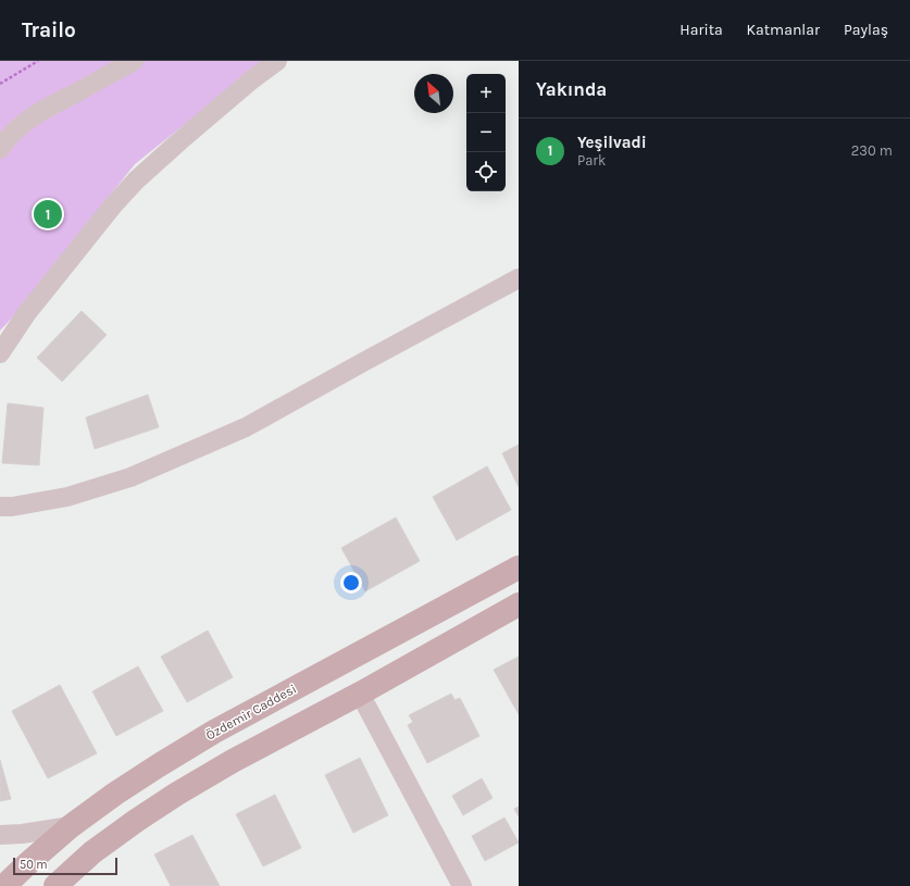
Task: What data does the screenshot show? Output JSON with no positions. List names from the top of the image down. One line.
{"streets":{"main road":["Özdemir Caddesi"]},"scale_bar":"50 m","north":"top left","page":{"header":"Trailo","nav":["Harita","Katmanlar","Paylaş"],"heading":"Yakında","map_buttons":["+","−"],"list":[{"mark":"1","name":"Yeşilvadi","note":"Park","value":"230 m"}],"pins":"1","scale":"50 m"}}
